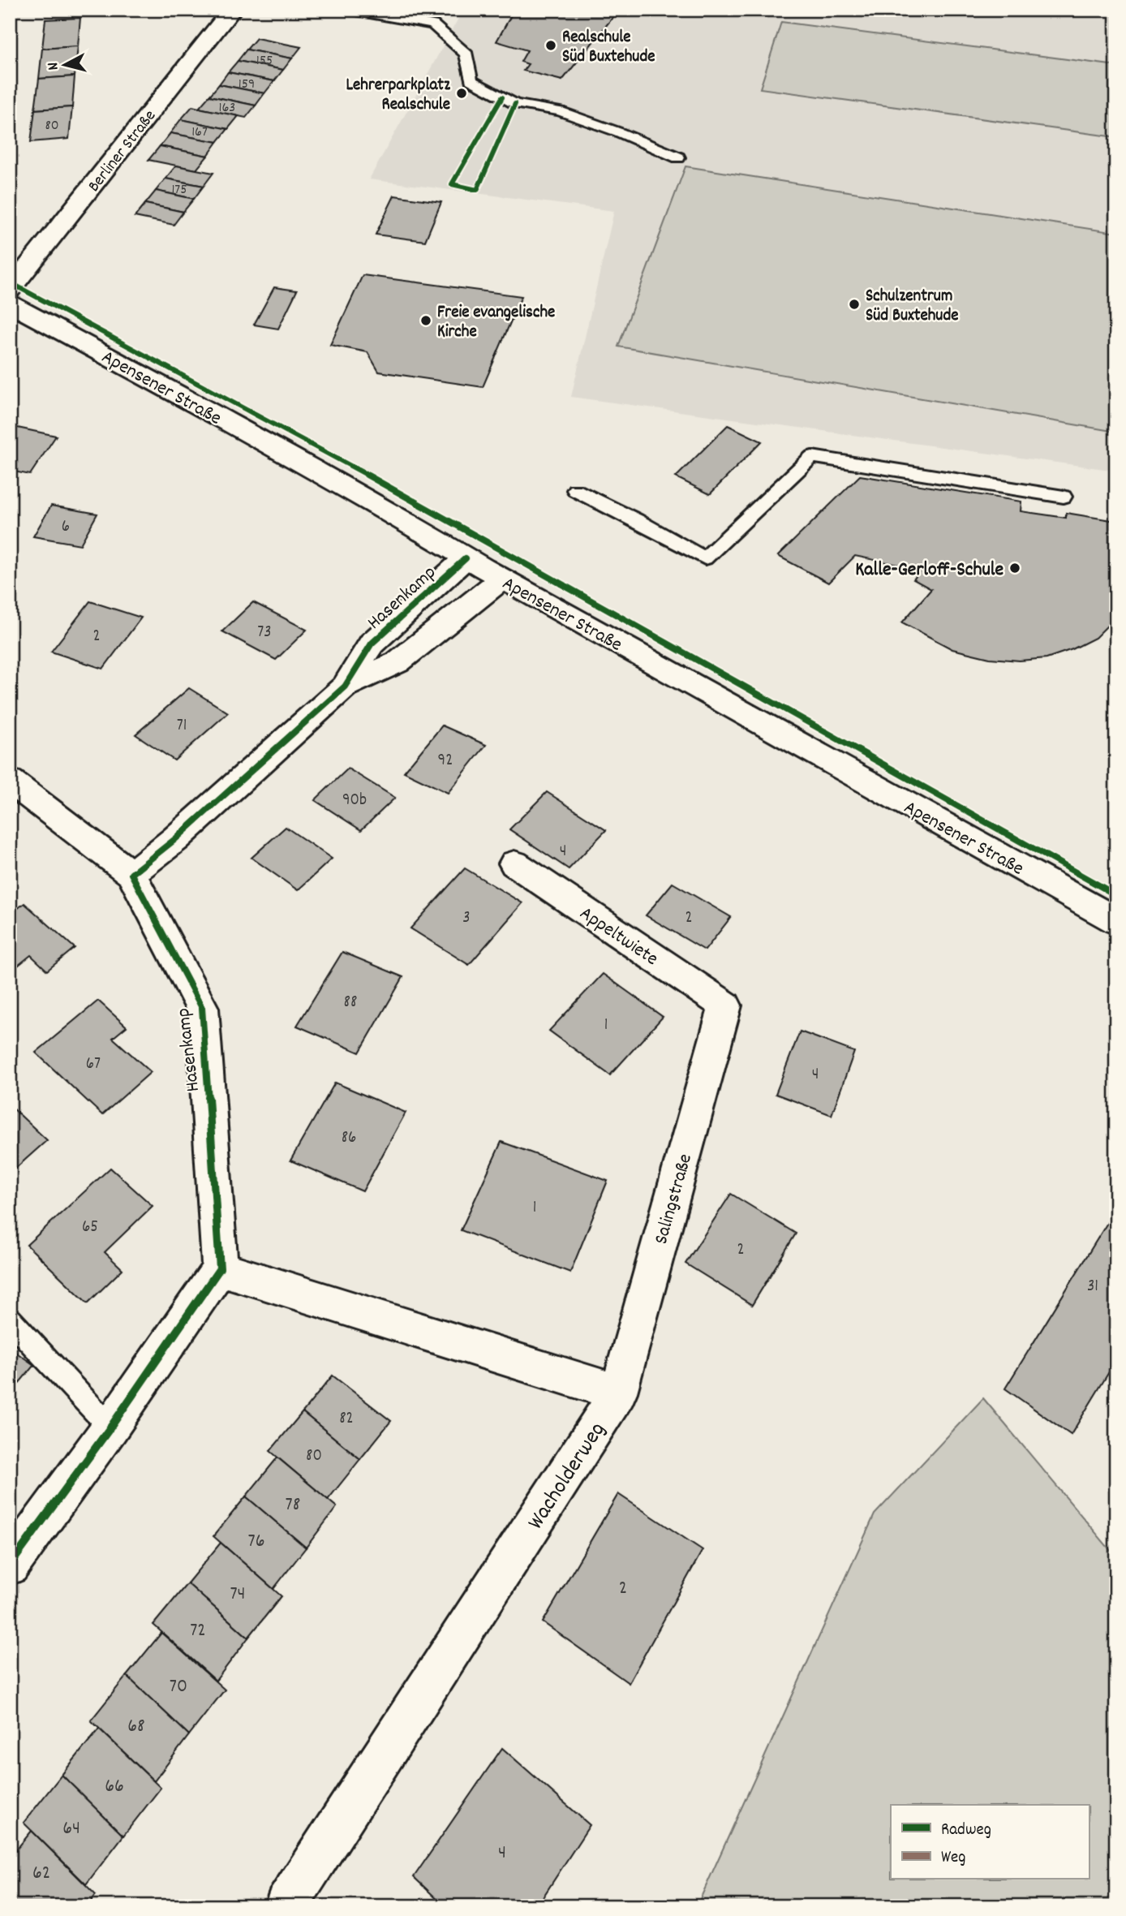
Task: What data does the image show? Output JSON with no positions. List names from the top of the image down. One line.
{"streets":{"street":["Berliner Straße","Apensener Straße","Hasenkamp","Appeltwiete","Salingstraße","Wacholderweg"]},"crossings":[["Apensener Straße","Hasenkamp"],["Appeltwiete","Salingstraße"],["Salingstraße","Wacholderweg"]],"places":["Realschule Süd Buxtehude","Lehrerparkplatz Realschule","Schulzentrum Süd Buxtehude","Freie evangelische Kirche","Kalle-Gerloff-Schule"],"house_numbers":["155","159","163","80","167","175","6","73","2","71","92","90b","4","3","2","88","1","67","4","86","1","65","2","31","82","80","78","76","2","74","72","70","68","66","64","4","62"],"legend":["Radweg","Weg"],"north":"left"}
